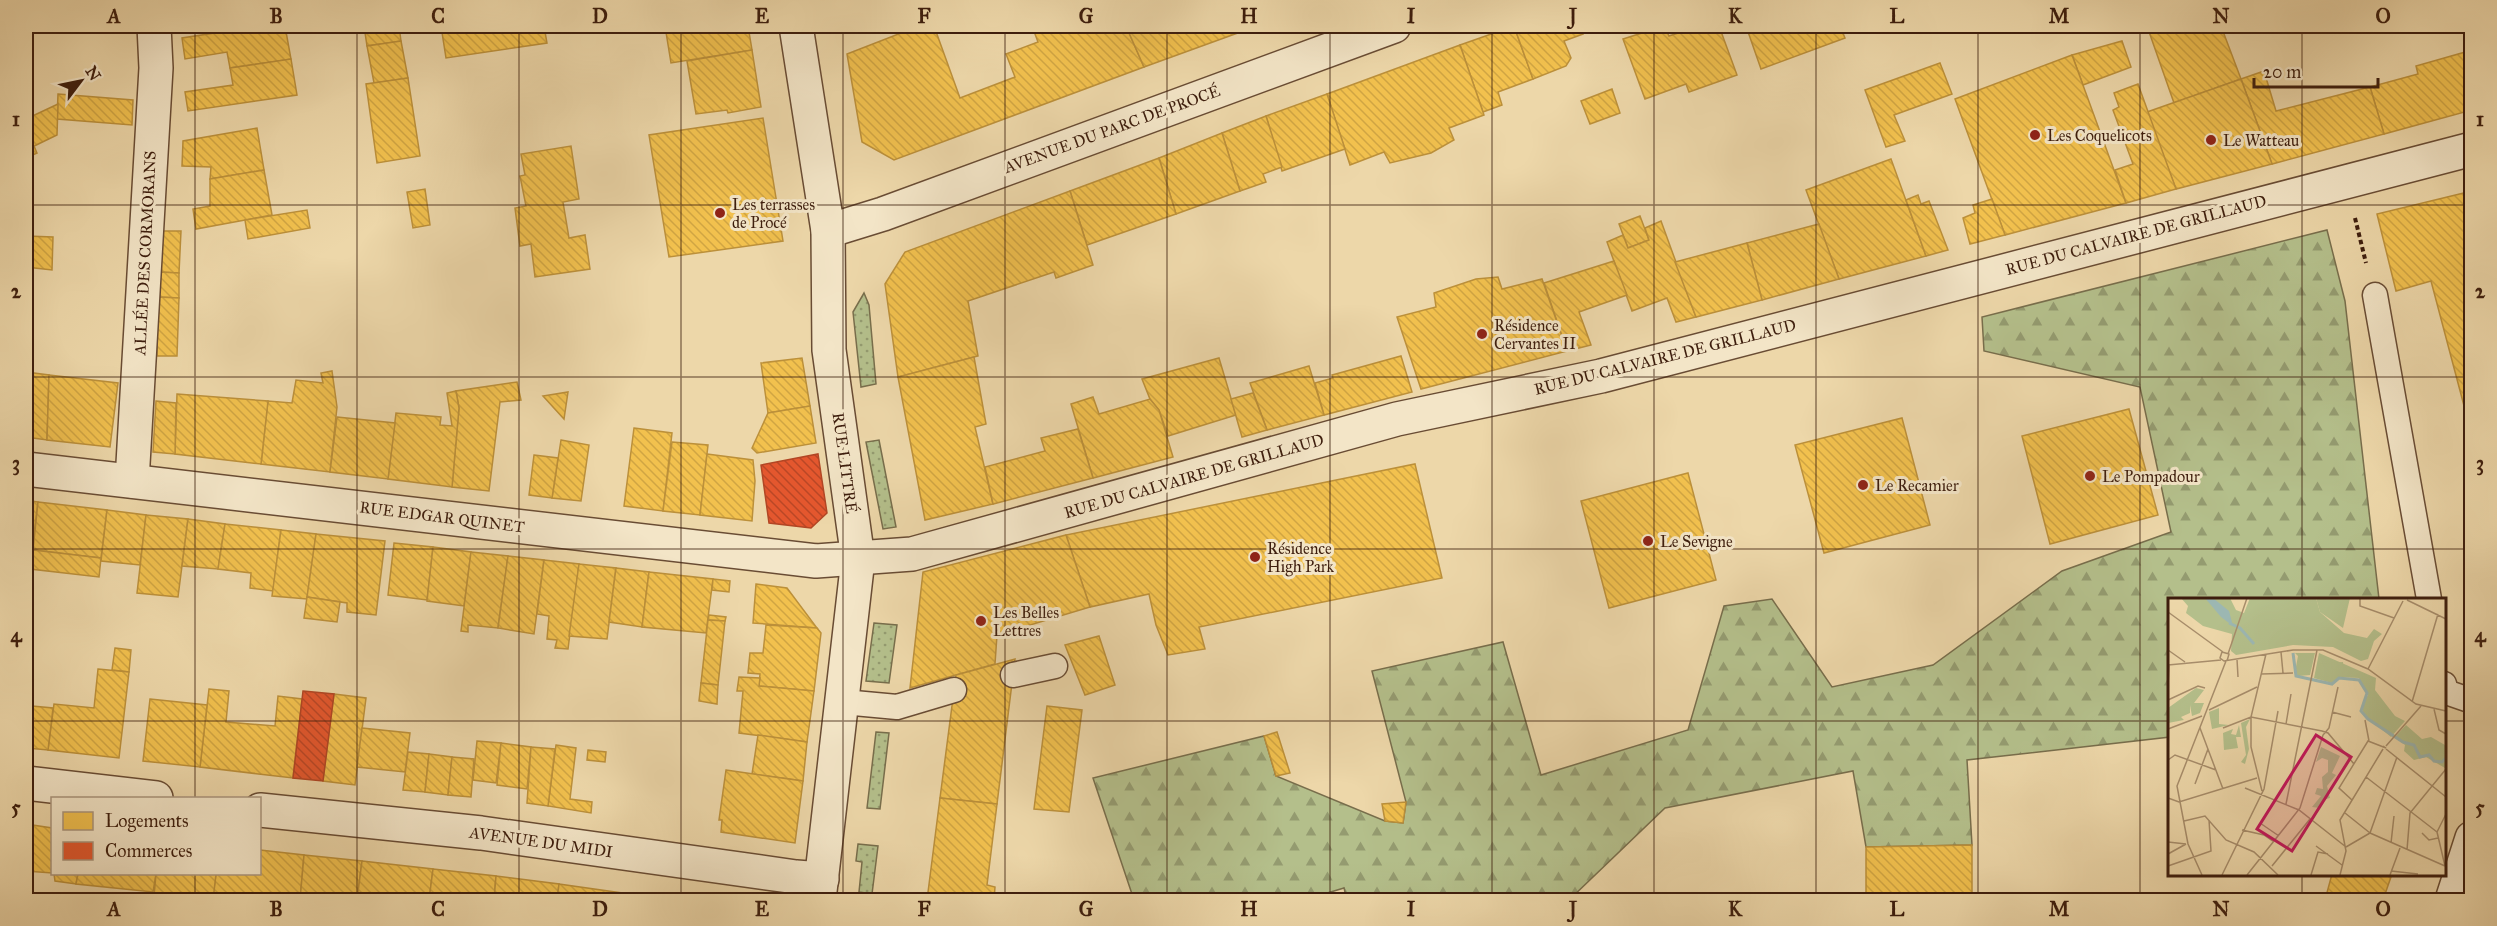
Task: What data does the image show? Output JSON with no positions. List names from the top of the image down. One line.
{"streets":{"street":["AVENUE DU PARC DE PROCÉ","RUE DU CALVAIRE DE GRILLAUD","ALLÉE DES CORMORANS","RUE LITTRÉ","RUE EDGAR QUINET","AVENUE DU MIDI"]},"crossings":[["AVENUE DU PARC DE PROCÉ","RUE LITTRÉ"],["RUE DU CALVAIRE DE GRILLAUD","RUE LITTRÉ"],["RUE DU CALVAIRE DE GRILLAUD","RUE EDGAR QUINET"],["ALLÉE DES CORMORANS","RUE EDGAR QUINET"],["RUE LITTRÉ","RUE EDGAR QUINET"],["RUE LITTRÉ","AVENUE DU MIDI"]],"places":["Les Coquelicots","Le Watteau","Les terrasses de Procé","Résidence Cervantes II","Le Pompadour","Le Recamier","Le Sevigne","Résidence High Park","Les Belles Lettres"],"legend":["Logements","Commerces"],"scale_bar":"20 m","north":"top right","grid":{"columns":["A","B","C","D","E","F","G","H","I","J","K","L","M","N","O"],"rows":["1","2","3","4","5"]}}
